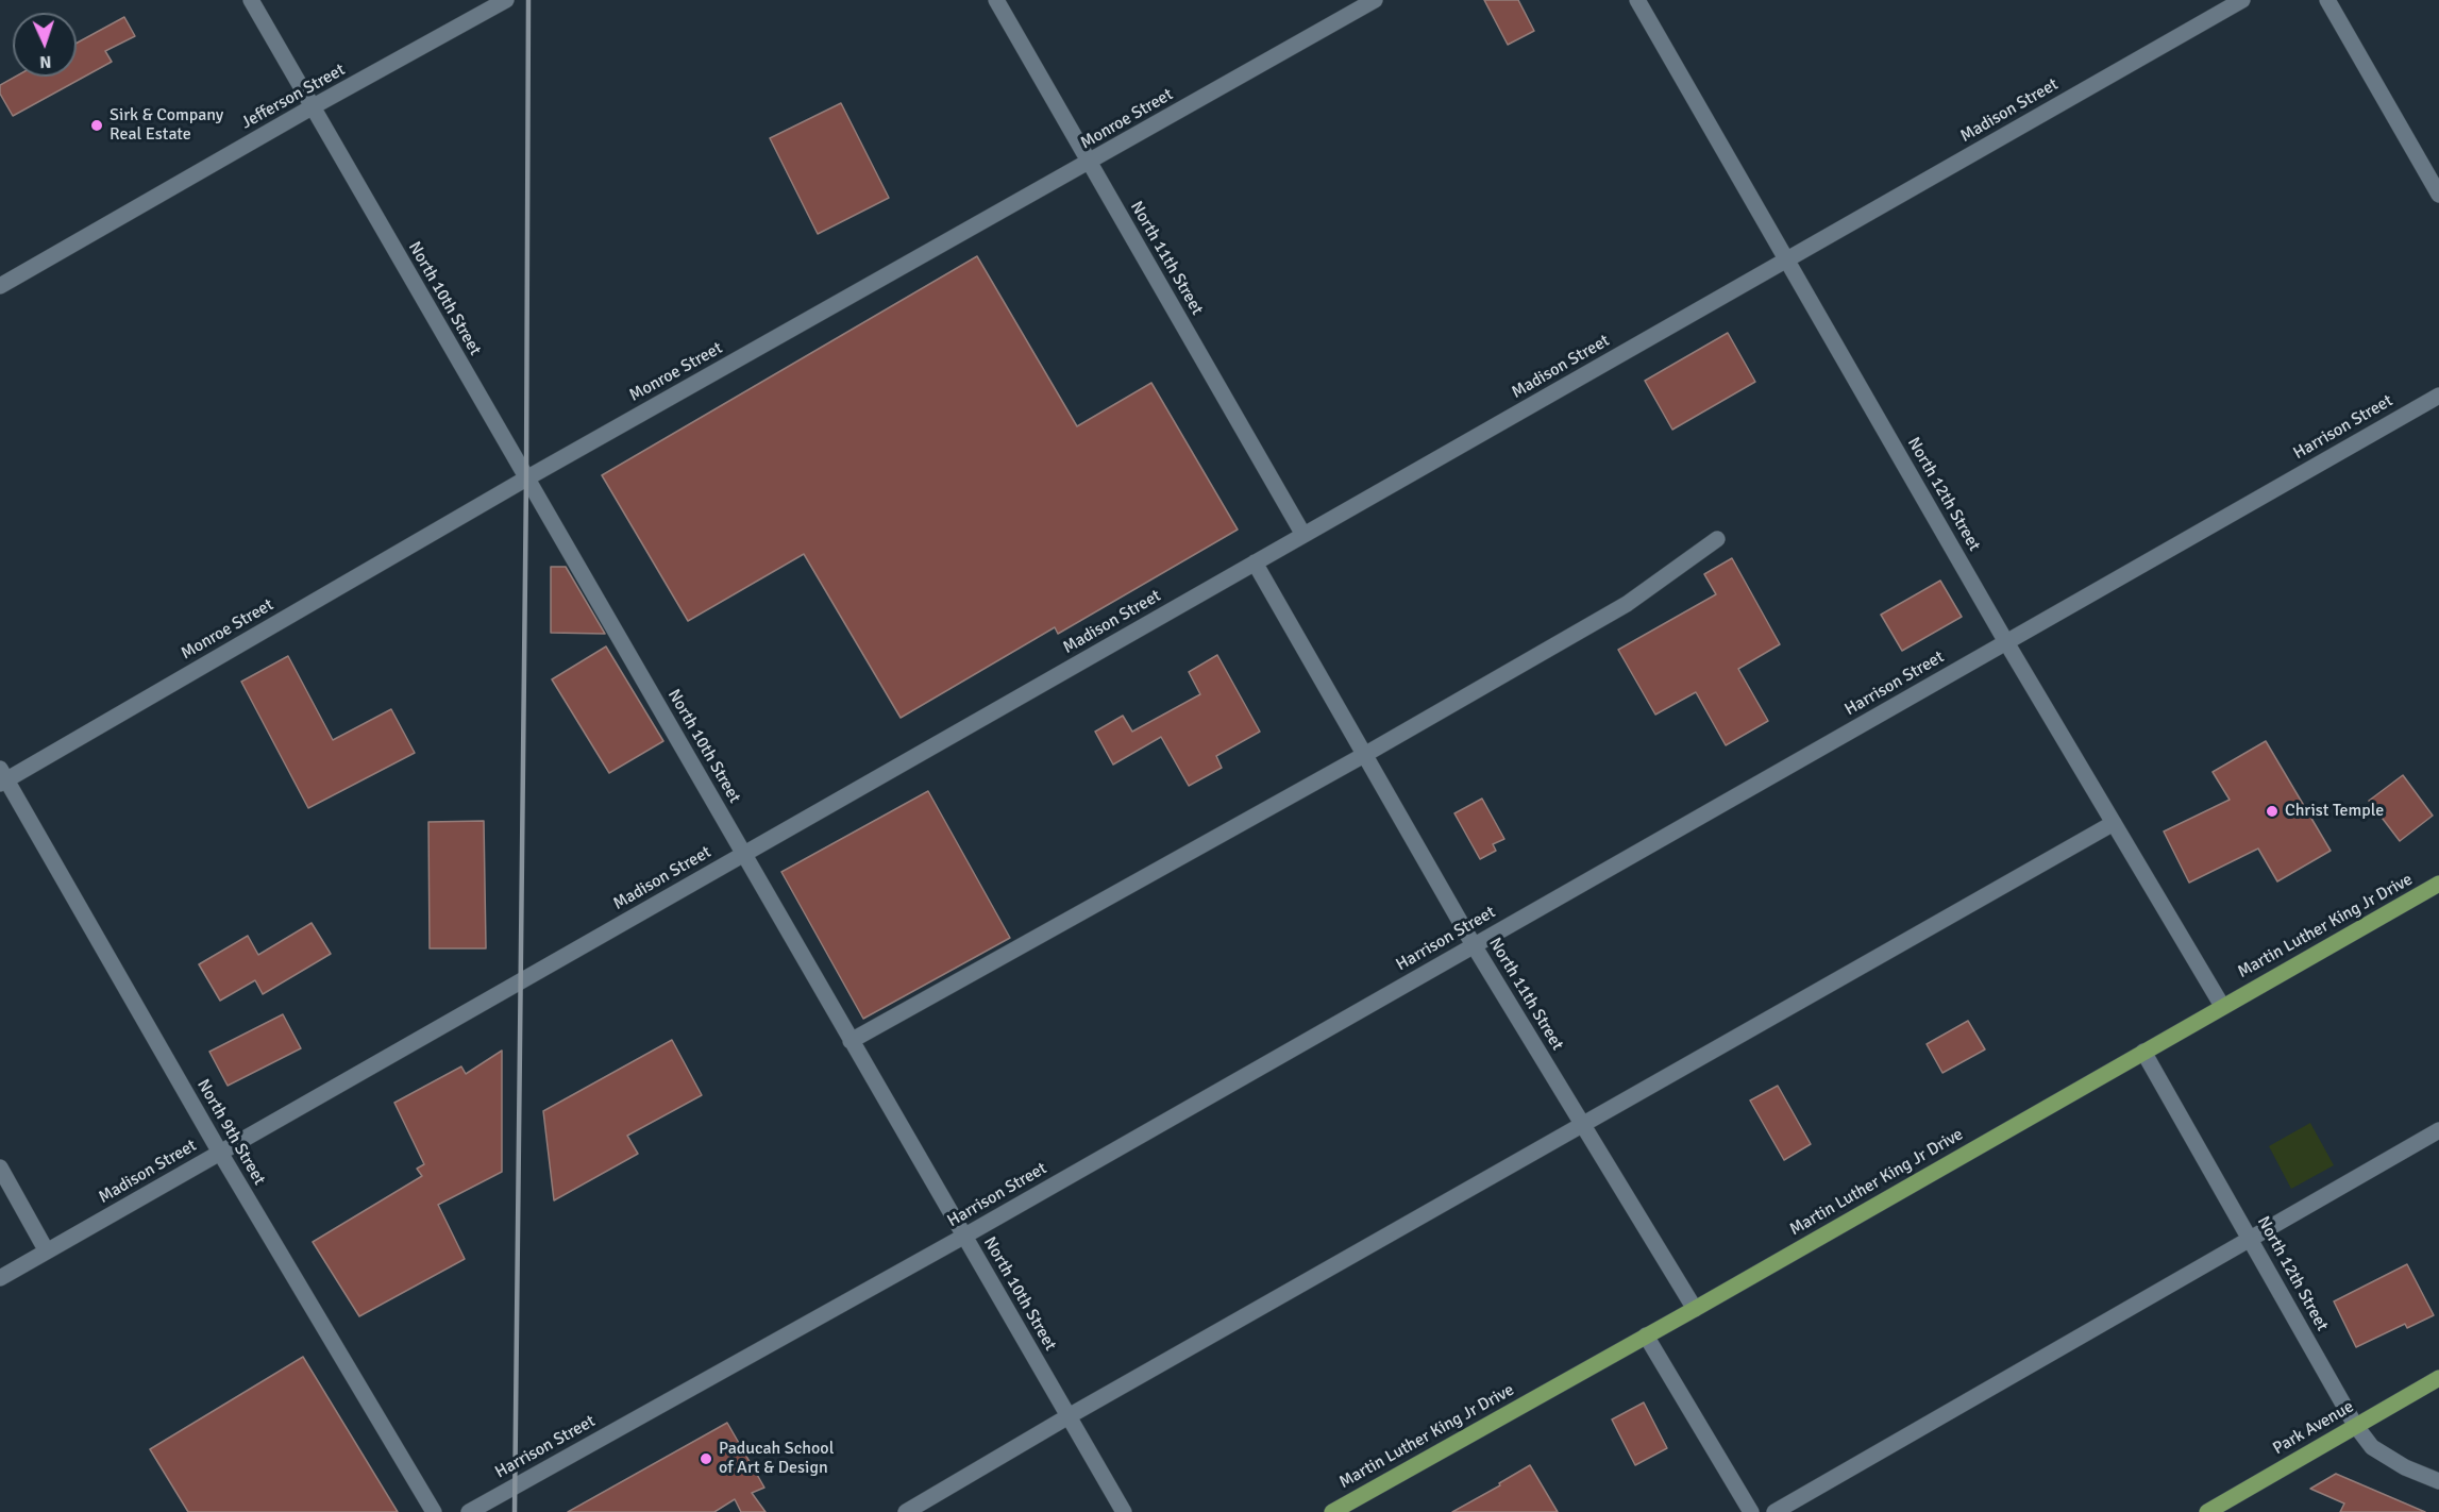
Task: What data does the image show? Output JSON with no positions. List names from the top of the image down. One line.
{"streets":{"main road":["Martin Luther King Jr Drive","Park Avenue"],"street":["Jefferson Street","Madison Street","Monroe Street","North 11th Street","North 10th Street","Harrison Street","North 12th Street","North 9th Street"]},"crossings":[["Jefferson Street","North 10th Street"],["Madison Street","North 11th Street"],["Madison Street","North 10th Street"],["Madison Street","North 12th Street"],["Madison Street","North 9th Street"],["Monroe Street","North 11th Street"],["Monroe Street","North 10th Street"],["Monroe Street","North 9th Street"],["North 11th Street","Harrison Street"],["North 11th Street","Martin Luther King Jr Drive"],["North 10th Street","Harrison Street"],["Harrison Street","North 12th Street"],["North 12th Street","Martin Luther King Jr Drive"],["North 12th Street","Park Avenue"]],"places":["Sirk & Company Real Estate","Christ Temple","Paducah School of Art & Design"],"north":"bottom"}
